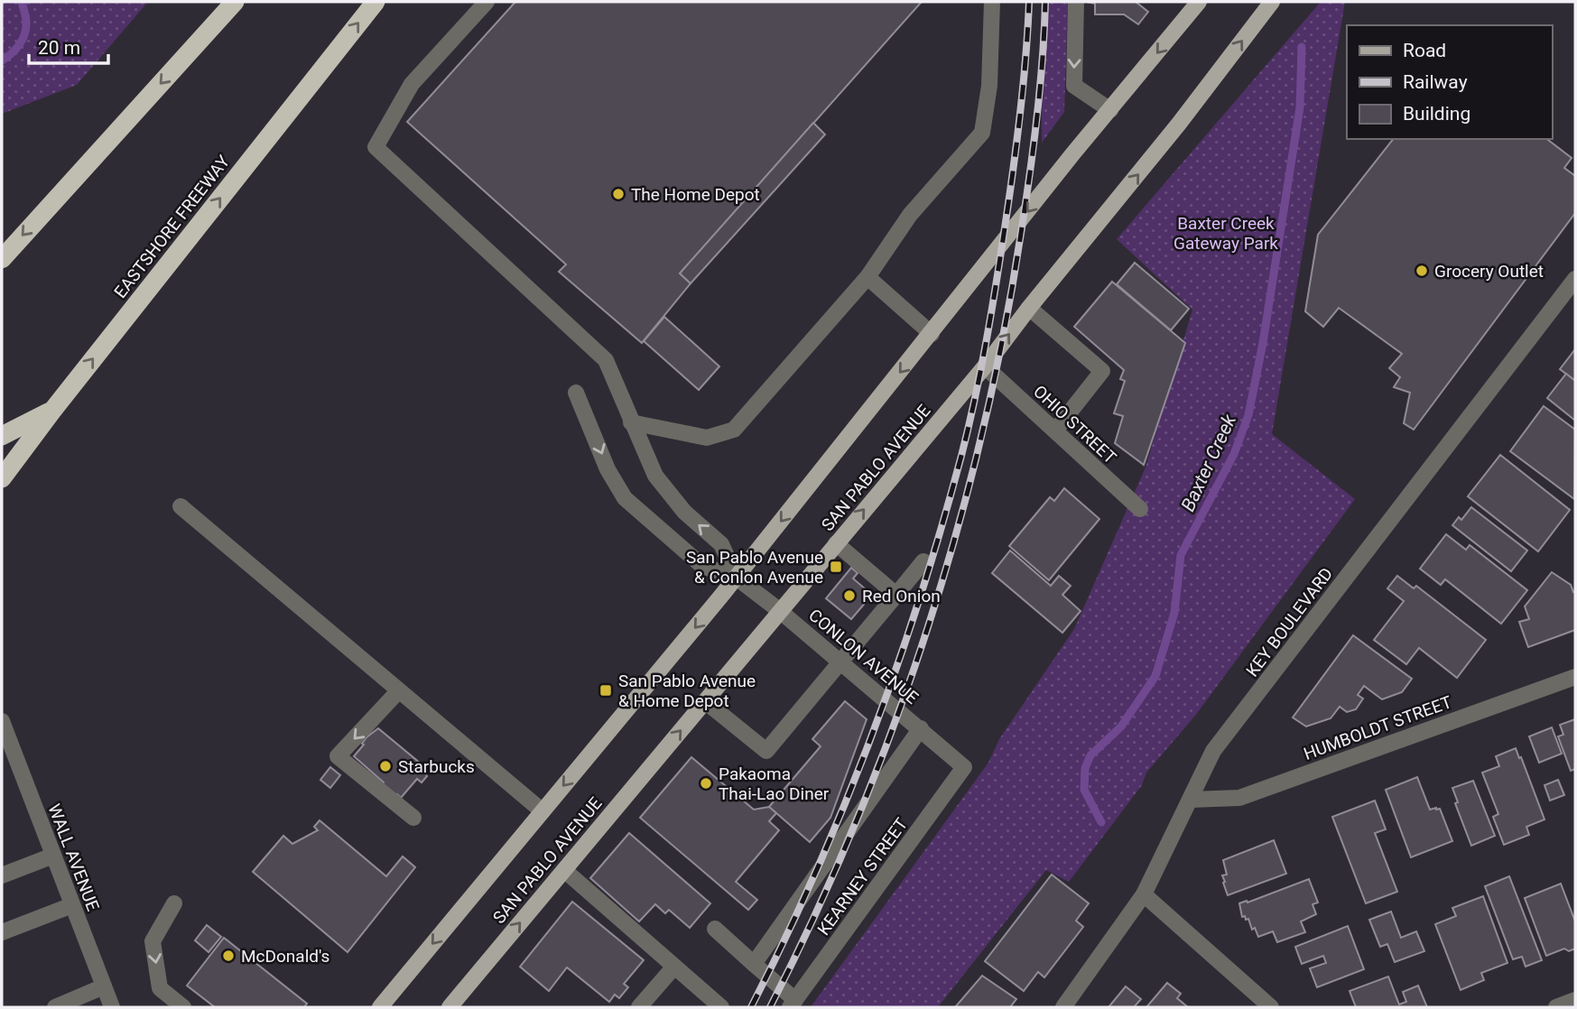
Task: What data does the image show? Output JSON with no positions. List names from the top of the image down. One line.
{"streets":{"highway":["EASTSHORE FREEWAY"],"main road":["SAN PABLO AVENUE"],"street":["OHIO STREET","KEY BOULEVARD","CONLON AVENUE","HUMBOLDT STREET","WALL AVENUE","KEARNEY STREET"]},"crossings":[["OHIO STREET","SAN PABLO AVENUE"],["SAN PABLO AVENUE","CONLON AVENUE"],["KEY BOULEVARD","HUMBOLDT STREET"],["CONLON AVENUE","KEARNEY STREET"]],"water":["Baxter Creek"],"parks":["Baxter Creek Gateway Park"],"places":{"other":["The Home Depot","Grocery Outlet","Red Onion","Starbucks","Pakaoma Thai-Lao Diner","McDonald's"],"transit":["San Pablo Avenue & Conlon Avenue","San Pablo Avenue & Home Depot"]},"legend":["Road","Railway","Building"],"scale_bar":"20 m"}
